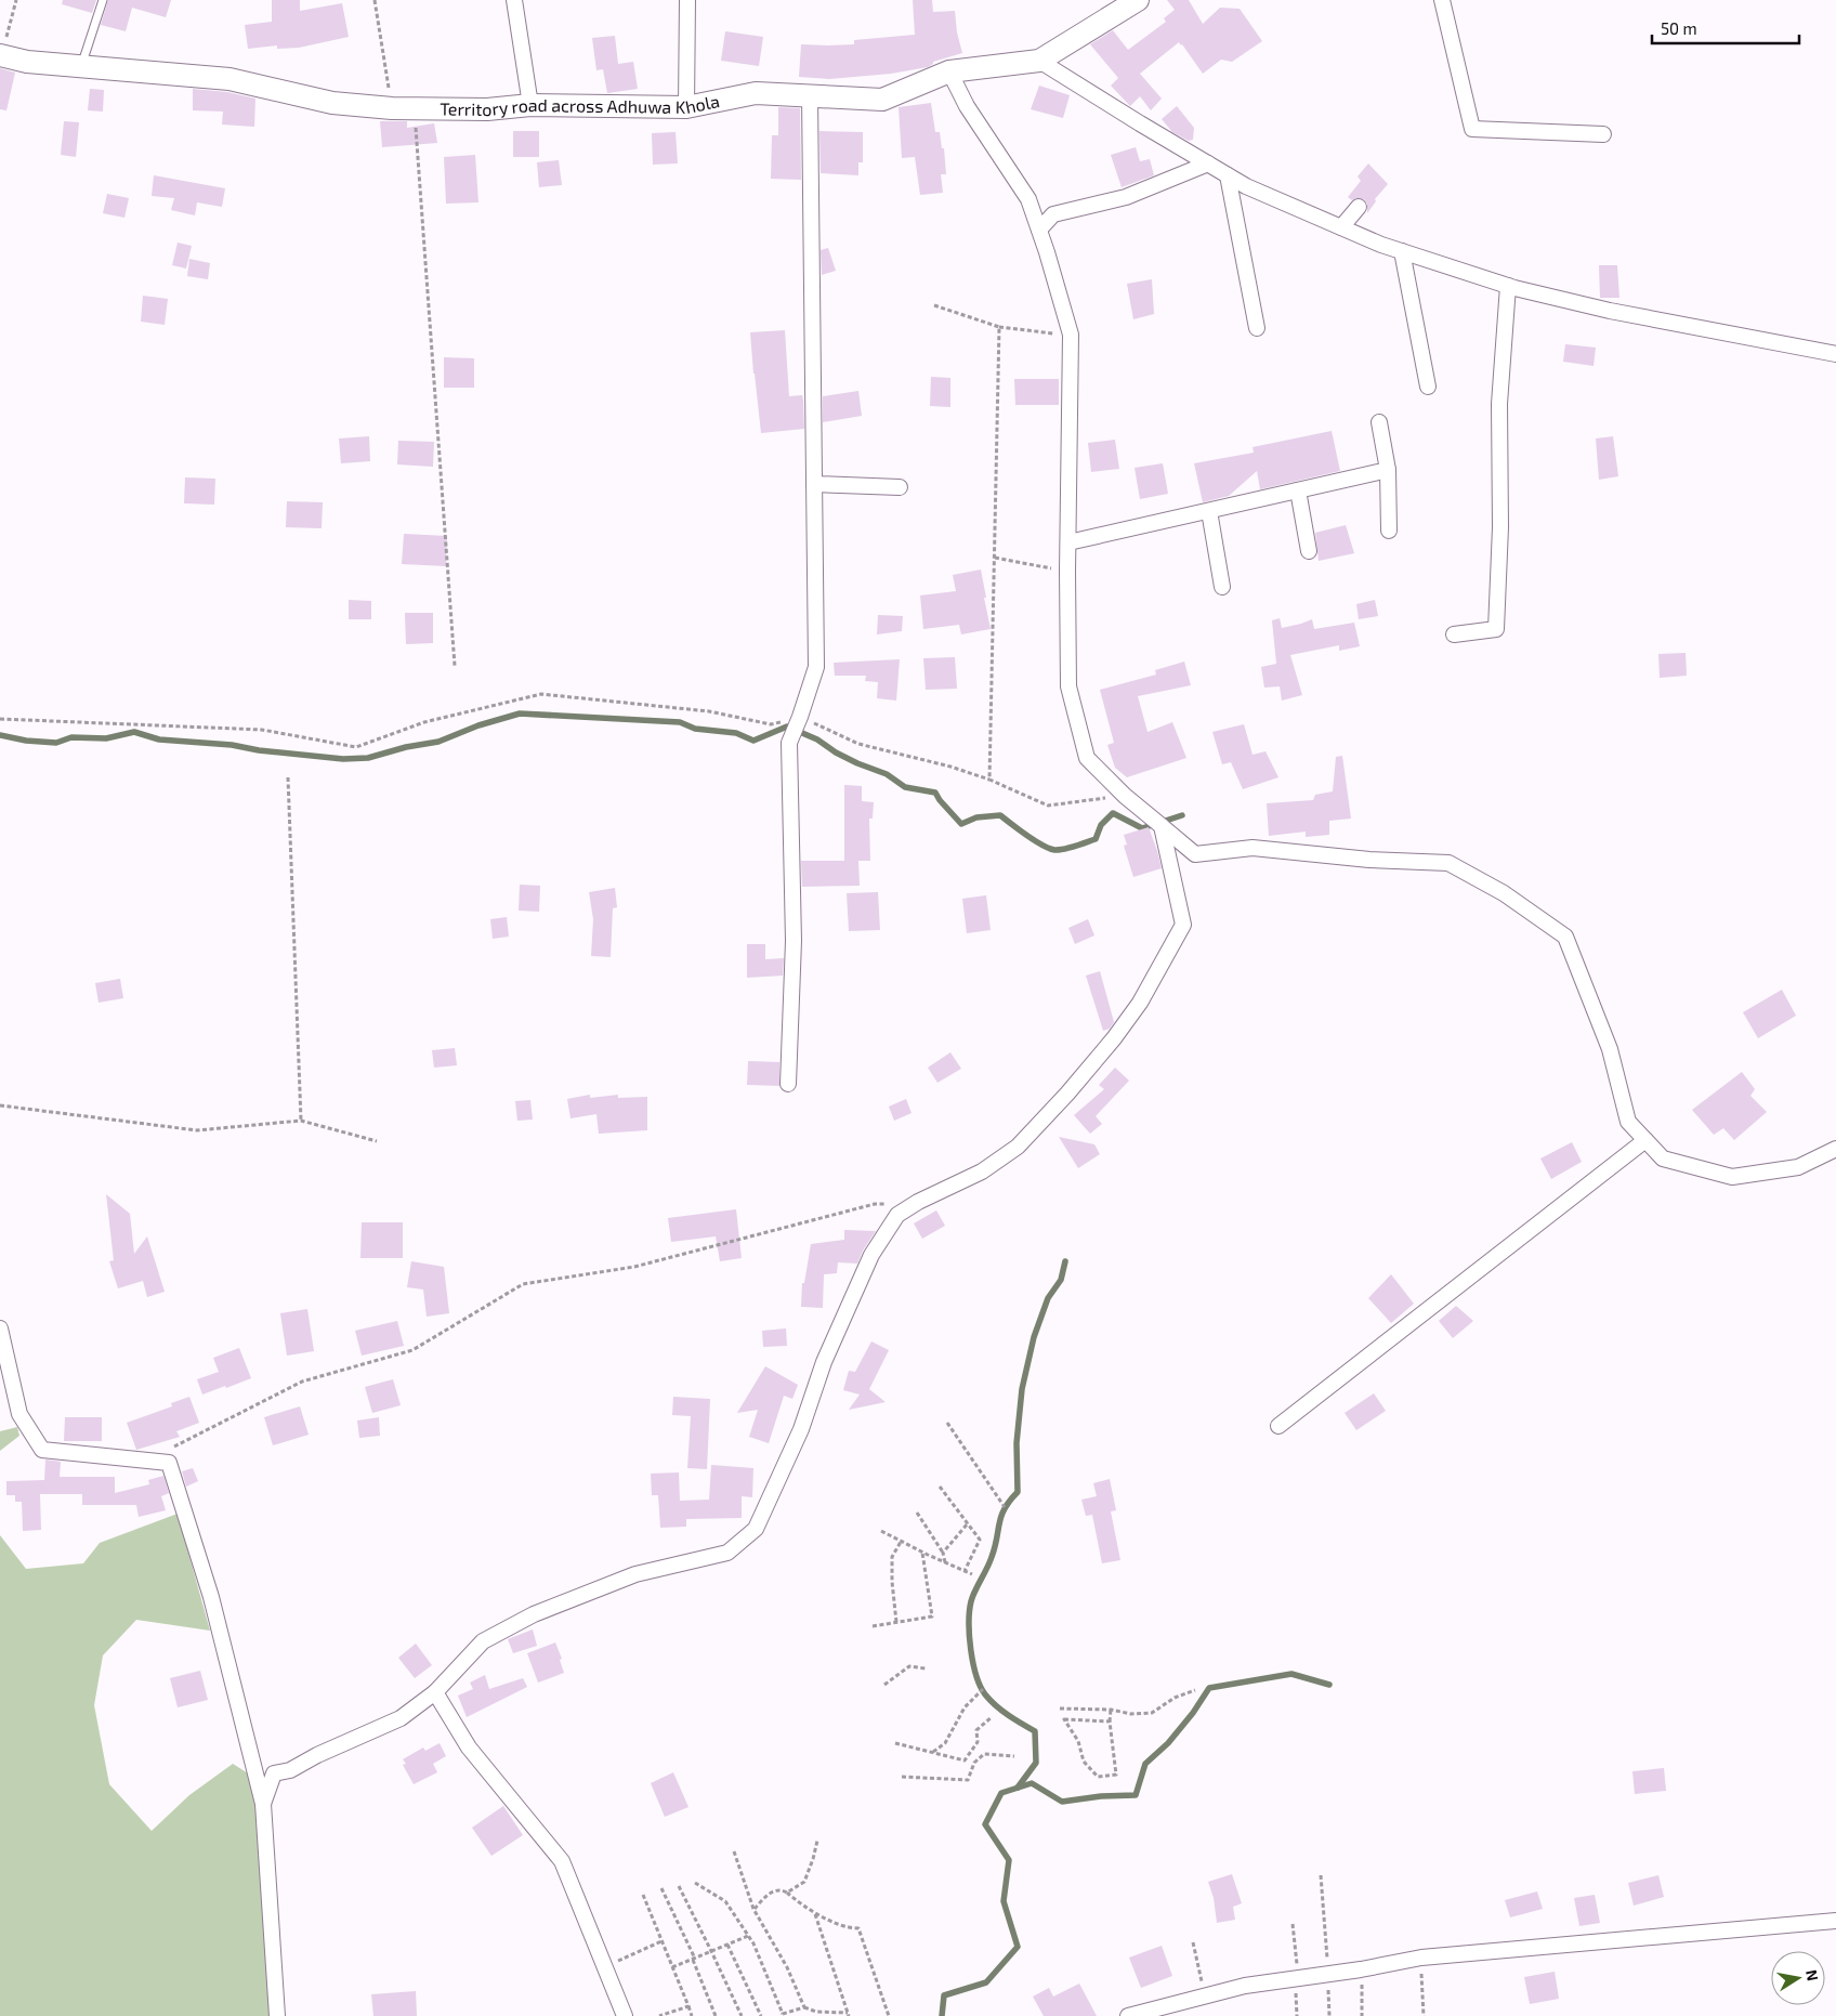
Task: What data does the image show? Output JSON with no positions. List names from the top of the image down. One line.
{"streets":{"street":["Territory road across Adhuwa Khola"]},"scale_bar":"50 m","north":"right"}
